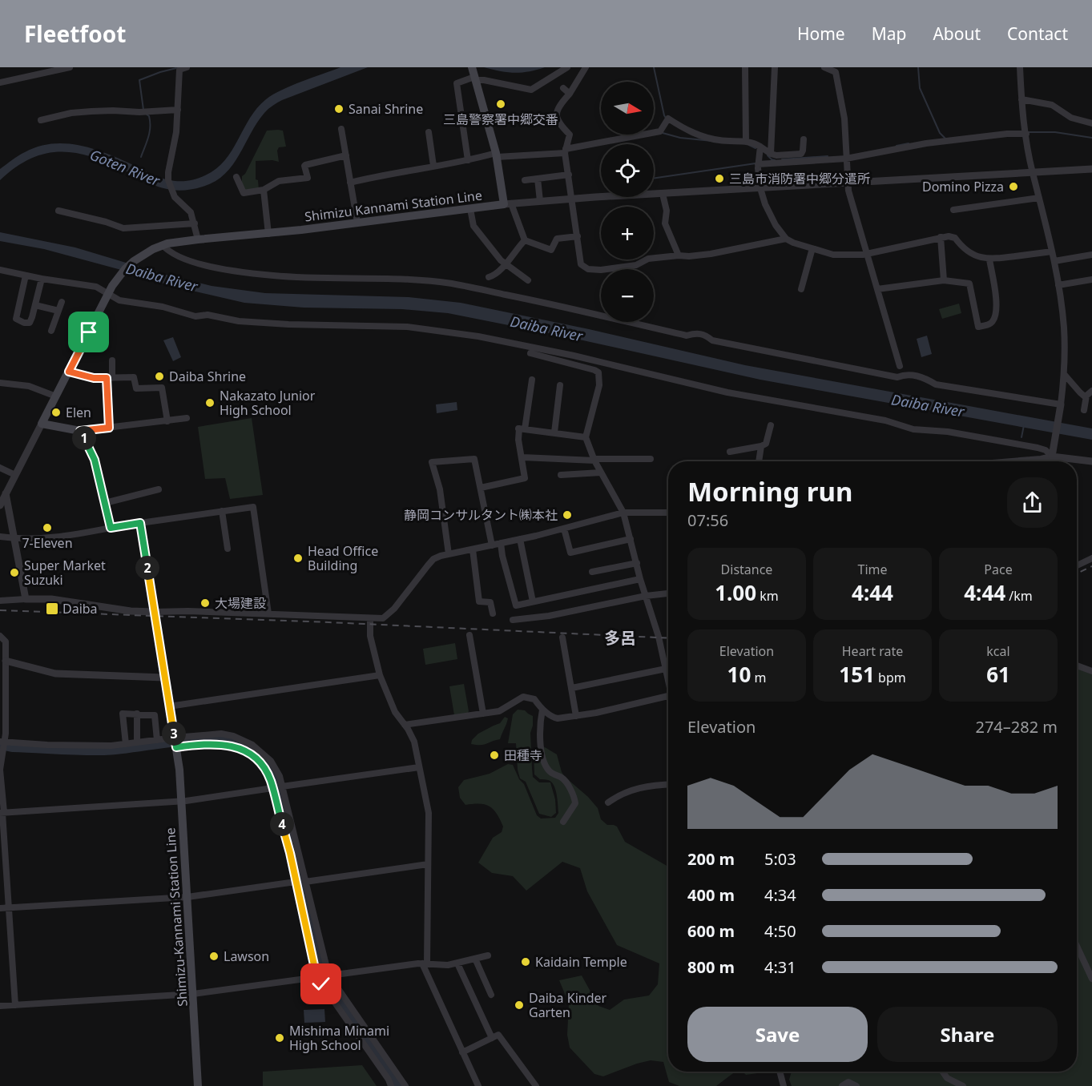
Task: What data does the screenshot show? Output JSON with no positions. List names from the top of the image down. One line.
{"streets":{"main road":["Shimizu Kannami Station Line","Shimizu-Kannami Station Line"]},"districts":["多呂"],"water":["Goten River","Daiba River"],"places":{"other":["三島警察署中郷交番","Sanai Shrine","三島市消防署中郷分遣所","Domino Pizza","Daiba Shrine","Nakazato Junior High School","Elen","静岡コンサルタント㈱本社","7-Eleven","Head Office Building","Super Market Suzuki","大場建設","田種寺","Lawson","Kaidain Temple","Daiba Kinder Garten","Mishima Minami High School"],"transit":["Daiba"]},"north":"right","page":{"header":"Fleetfoot","nav":["Home","Map","About","Contact"],"map_buttons":["+","−"],"pins":["1","2","3","4"],"heading":["Morning run","07:56"],"stats":[["Distance","1.00 km"],["Time","4:44"],["Pace","4:44 /km"],["Elevation","10 m"],["Heart rate","151 bpm"],["kcal","61"]],"chart":["Elevation","274–282 m"],"list":[{"name":"200 m","note":"5:03"},{"name":"400 m","note":"4:34"},{"name":"600 m","note":"4:50"},{"name":"800 m","note":"4:31"}],"buttons":["Save","Share"]}}
